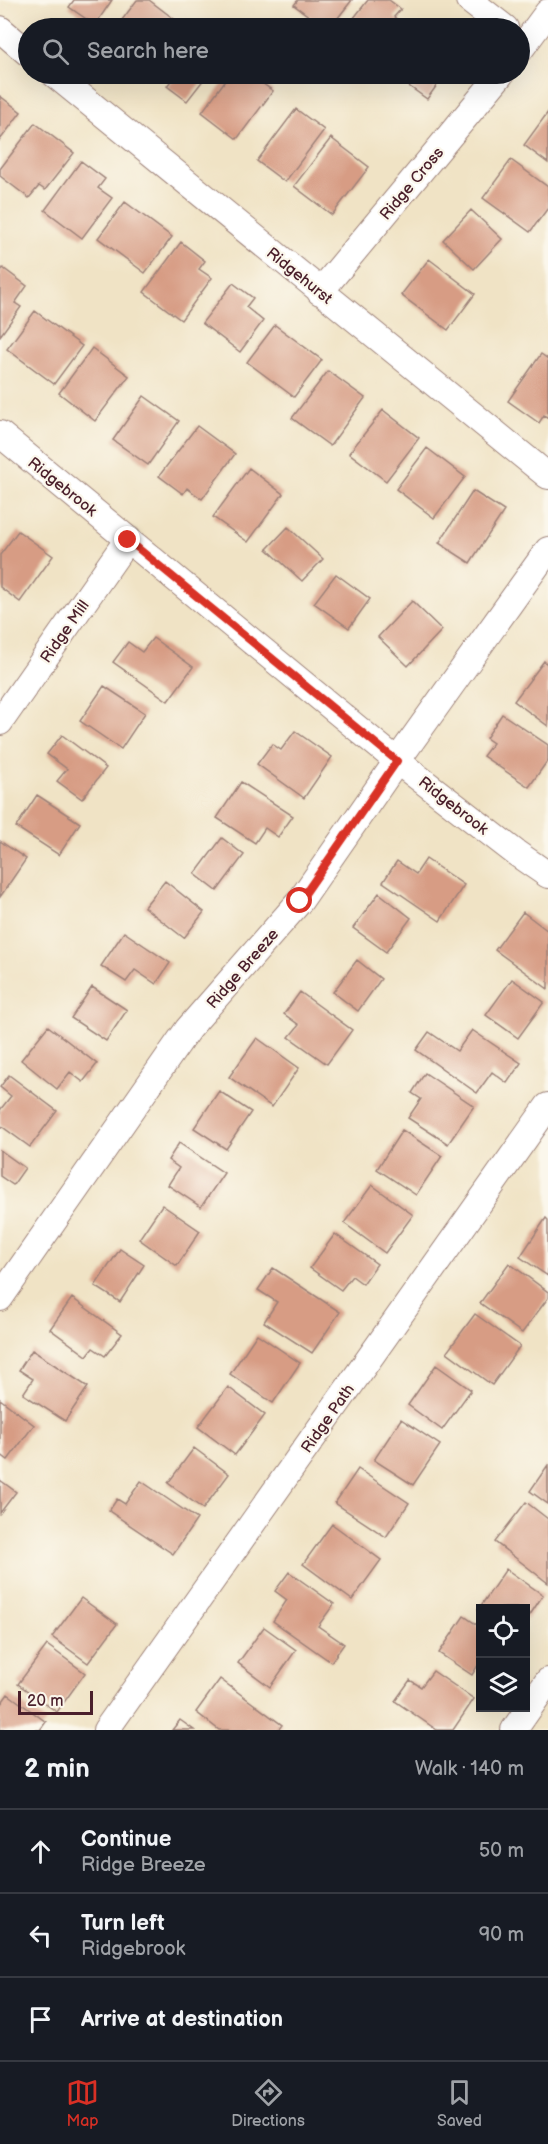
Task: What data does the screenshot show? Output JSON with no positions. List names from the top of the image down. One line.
{"streets":{"street":["Ridge Cross","Ridgehurst","Ridgebrook","Ridge Mill","Ridge Breeze","Ridge Path"]},"crossings":[["Ridge Cross","Ridgehurst"],["Ridgebrook","Ridge Mill"],["Ridgebrook","Ridge Breeze"]],"scale_bar":"20 m","page":{"search":"Search here","scale":"20 m","heading":["2 min","Walk · 140 m"],"list":[["Continue","Ridge Breeze","50 m"],["Turn left","Ridgebrook","90 m"],"Arrive at destination"],"nav":["Map","Directions","Saved"]}}
